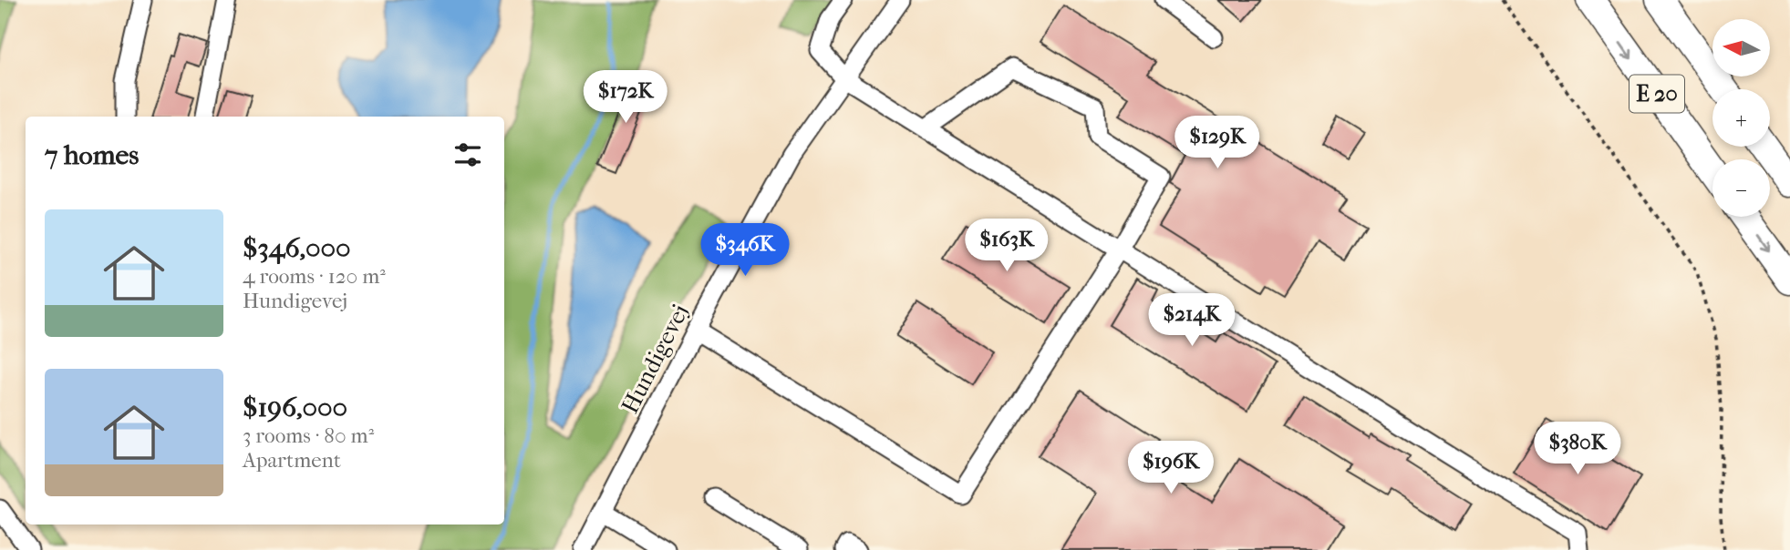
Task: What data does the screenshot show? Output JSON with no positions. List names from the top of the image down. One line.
{"streets":{"highway":["E 20"],"street":["Hundigevej"]},"north":"left","page":{"map_buttons":["+","−"],"price":["$172K","$129K","$163K","$346K","$214K","$380K","$196K"],"heading":"7 homes","list":[{"name":"$346,000","note":"4 rooms · 120 m² · Hundigevej"},{"name":"$196,000","note":"3 rooms · 80 m² · Apartment"}]}}
